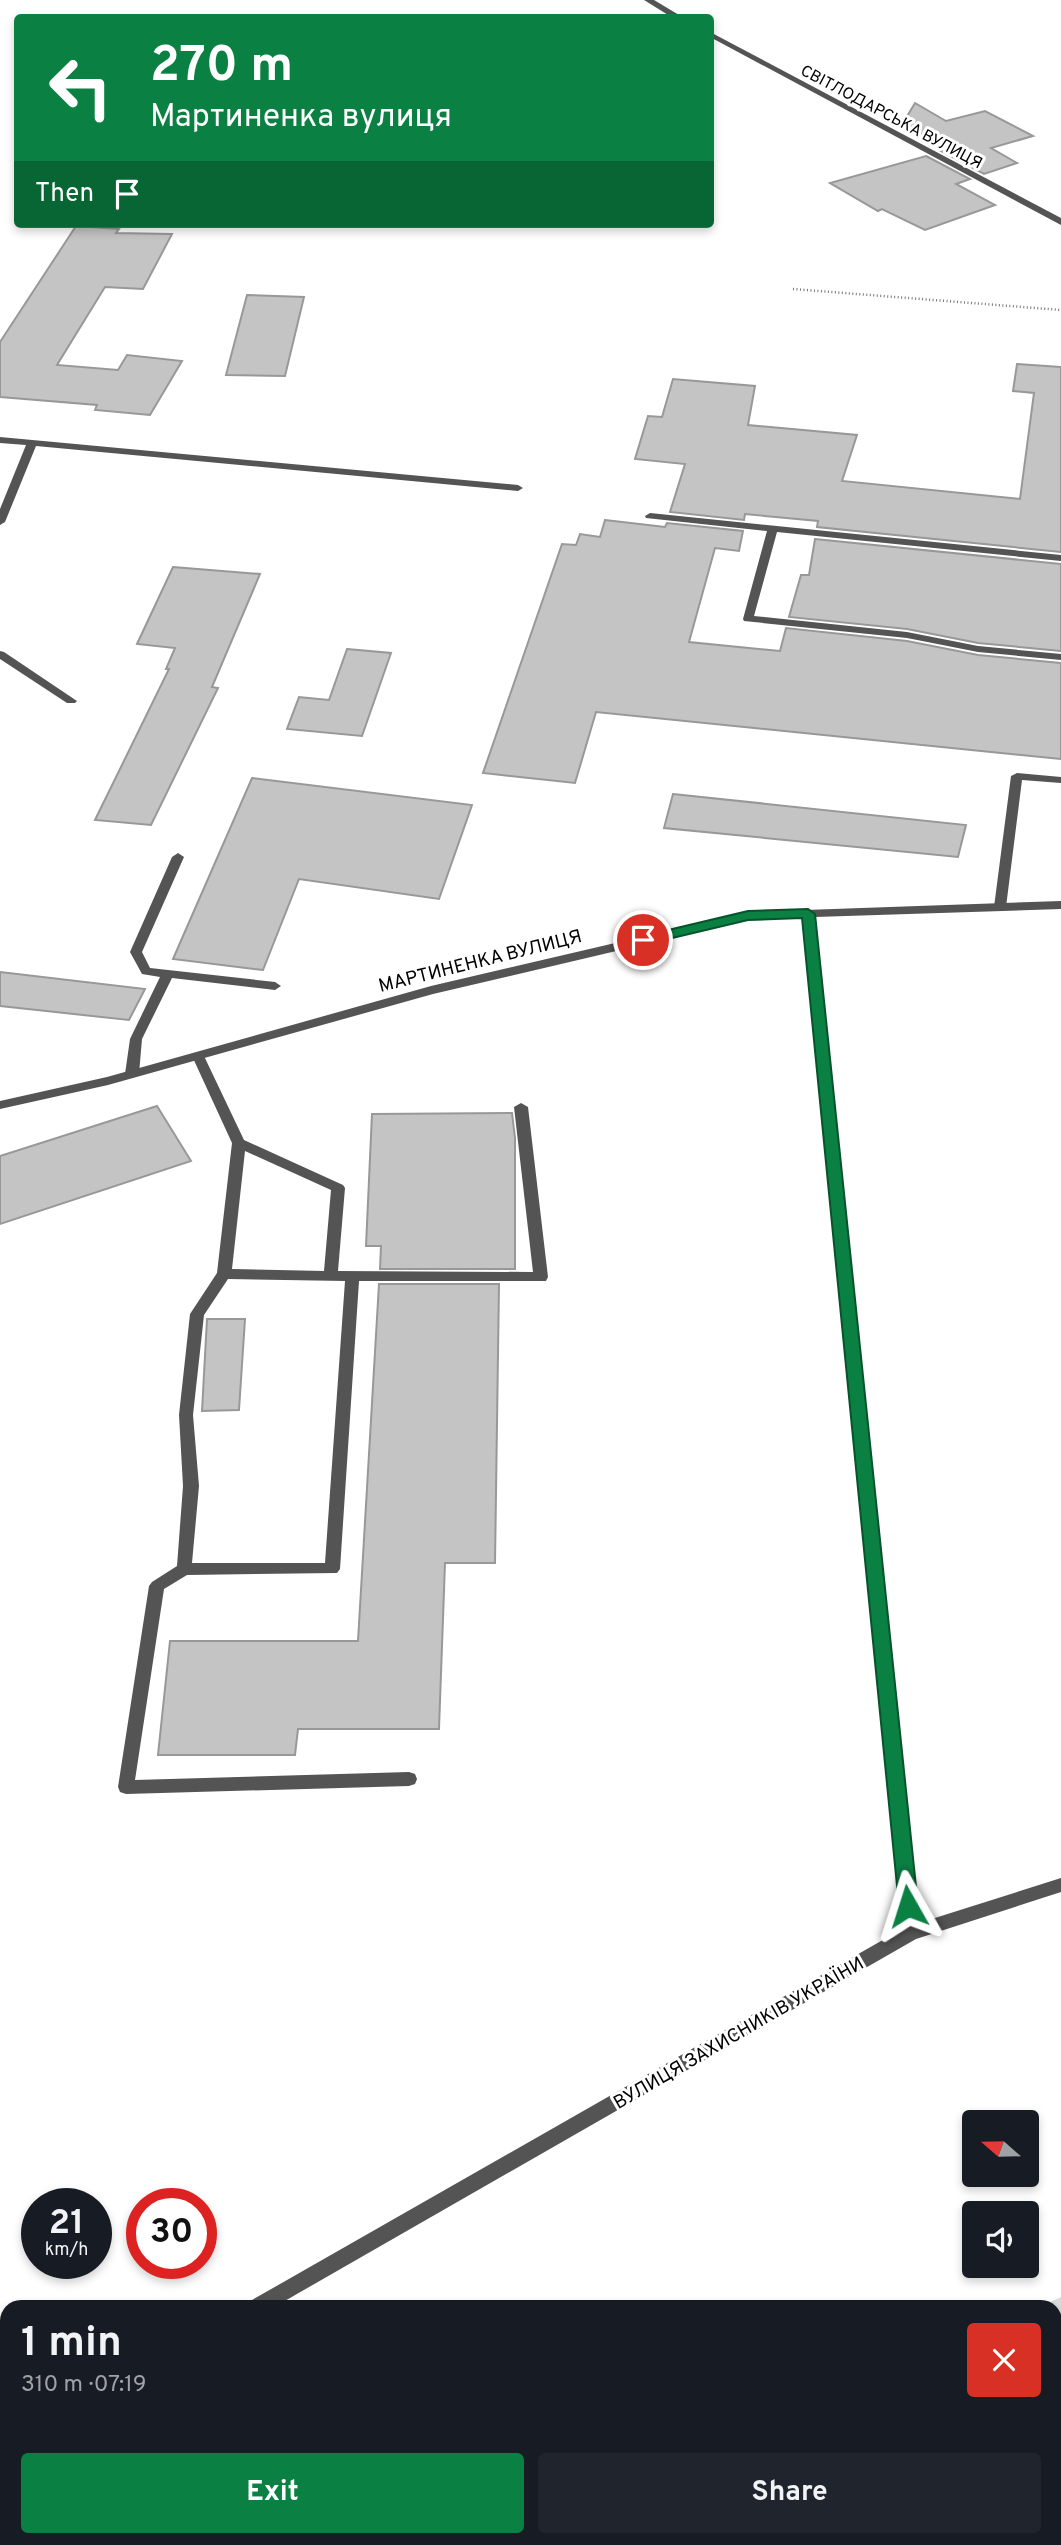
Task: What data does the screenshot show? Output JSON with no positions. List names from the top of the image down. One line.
{"streets":{"street":["СВІТЛОДАРСЬКА ВУЛИЦЯ","МАРТИНЕНКА ВУЛИЦЯ","ВУЛИЦЯ ЗАХИСНИКІВ УКРАЇНИ"]},"north":"left","page":{"turn":["270 m","Мартиненка вулиця"],"then":"Then","speed":"21 km/h","limit":"30","heading":["1 min","310 m · 07:19"],"buttons":["Exit","Share"]}}
